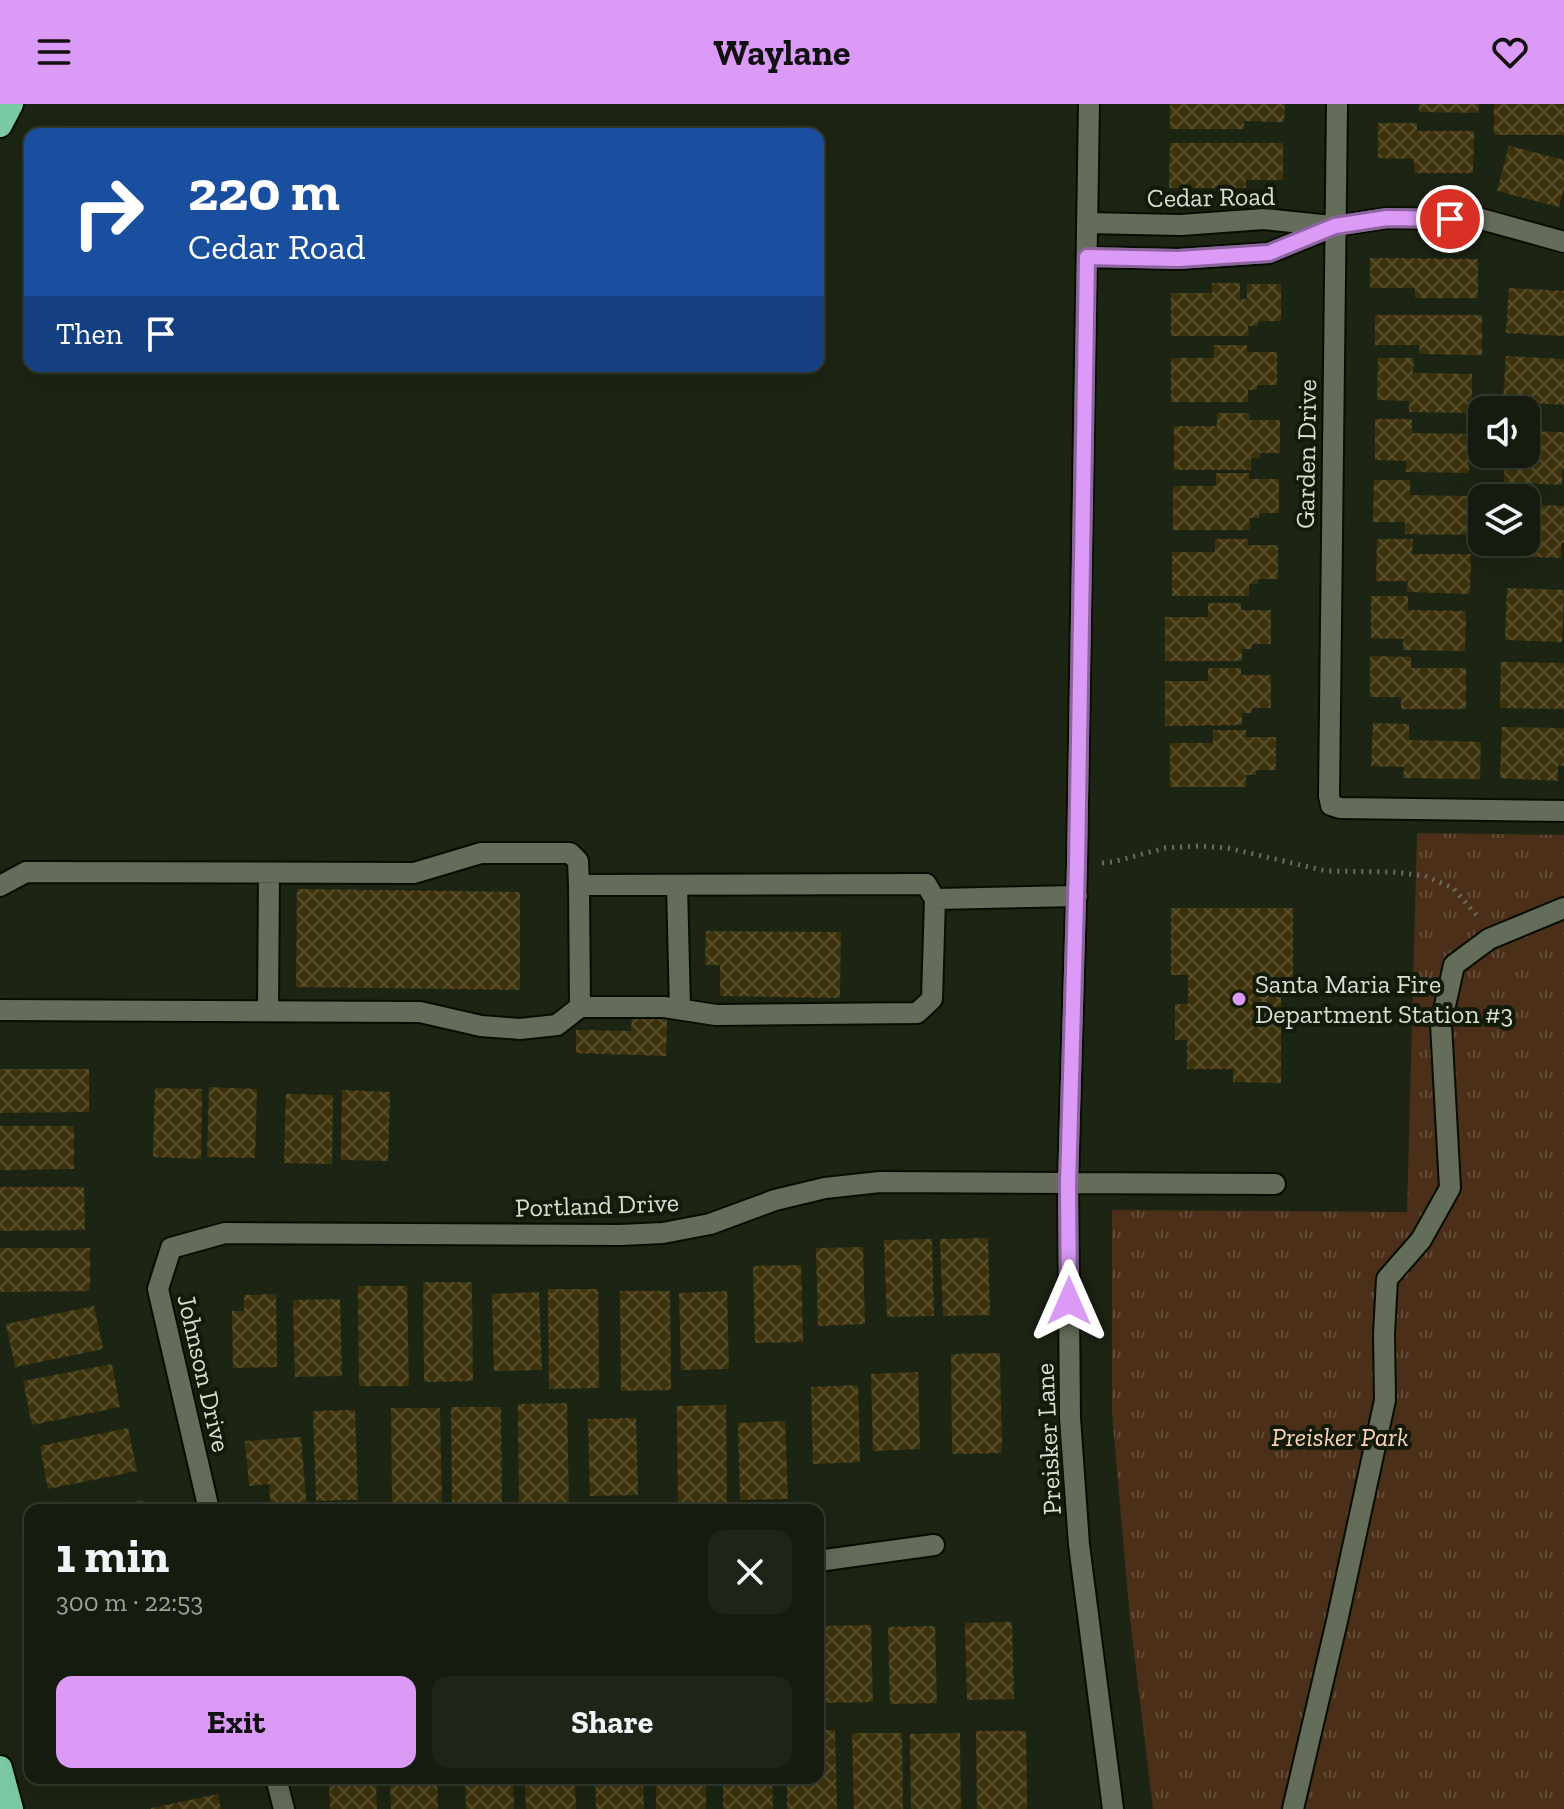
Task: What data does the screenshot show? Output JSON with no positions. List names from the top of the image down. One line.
{"streets":{"street":["Cedar Road","Garden Drive","Portland Drive","Johnson Drive","Preisker Lane"]},"crossings":[["Cedar Road","Garden Drive"],["Cedar Road","Preisker Lane"],["Portland Drive","Johnson Drive"],["Portland Drive","Preisker Lane"]],"parks":["Preisker Park"],"places":["Santa Maria Fire Department Station #3"],"page":{"header":"Waylane","turn":["220 m","Cedar Road"],"then":"Then","heading":["1 min","300 m · 22:53"],"buttons":["Exit","Share"]}}
